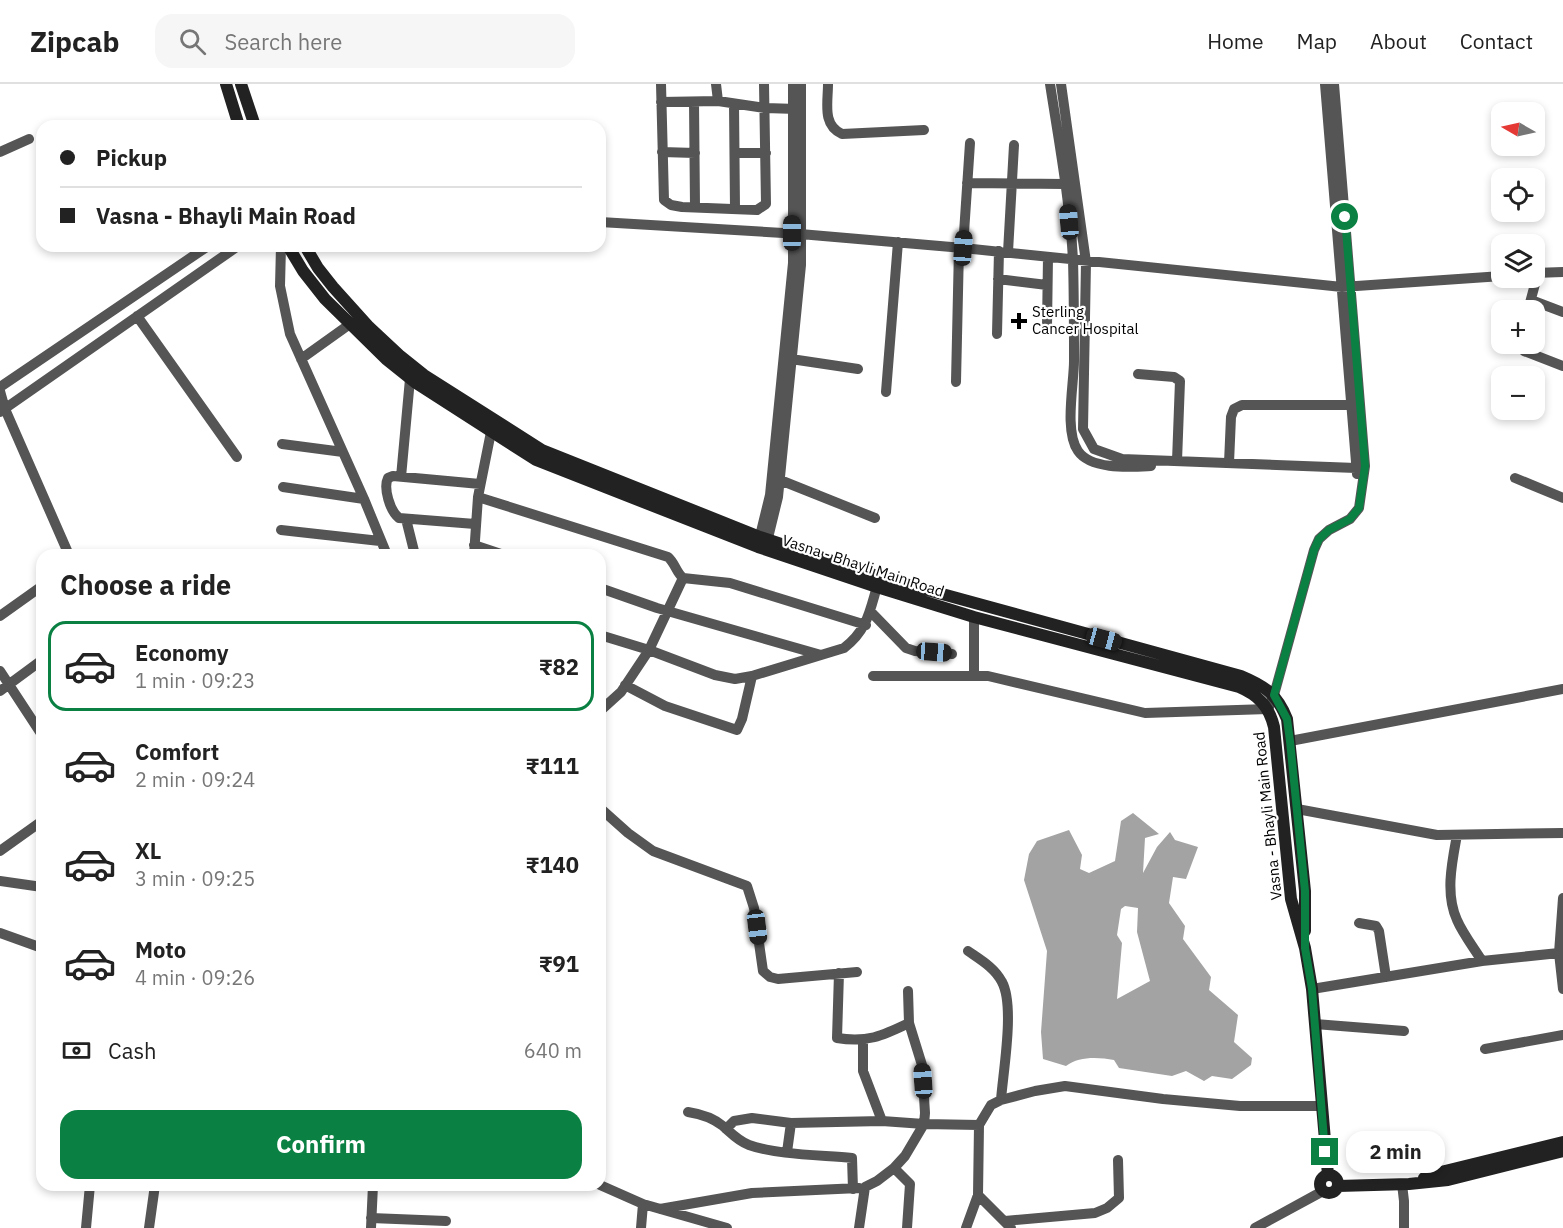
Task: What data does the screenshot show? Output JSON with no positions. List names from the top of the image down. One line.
{"streets":{"main road":["Vasna - Bhayli Main Road"]},"places":{"health":["Sterling Cancer Hospital"]},"north":"left","page":{"header":"Zipcab","search":"Search here","nav":["Home","Map","About","Contact"],"map_buttons":["+","−"],"banner":["Pickup","Vasna - Bhayli Main Road"],"heading":"Choose a ride","list":[{"name":"Economy","note":"1 min · 09:23","value":"₹82"},{"name":"Comfort","note":"2 min · 09:24","value":"₹111"},{"name":"XL","note":"3 min · 09:25","value":"₹140"},{"name":"Moto","note":"4 min · 09:26","value":"₹91"}],"pay":["Cash","640 m"],"buttons":"Confirm","bubble":"2 min"}}
